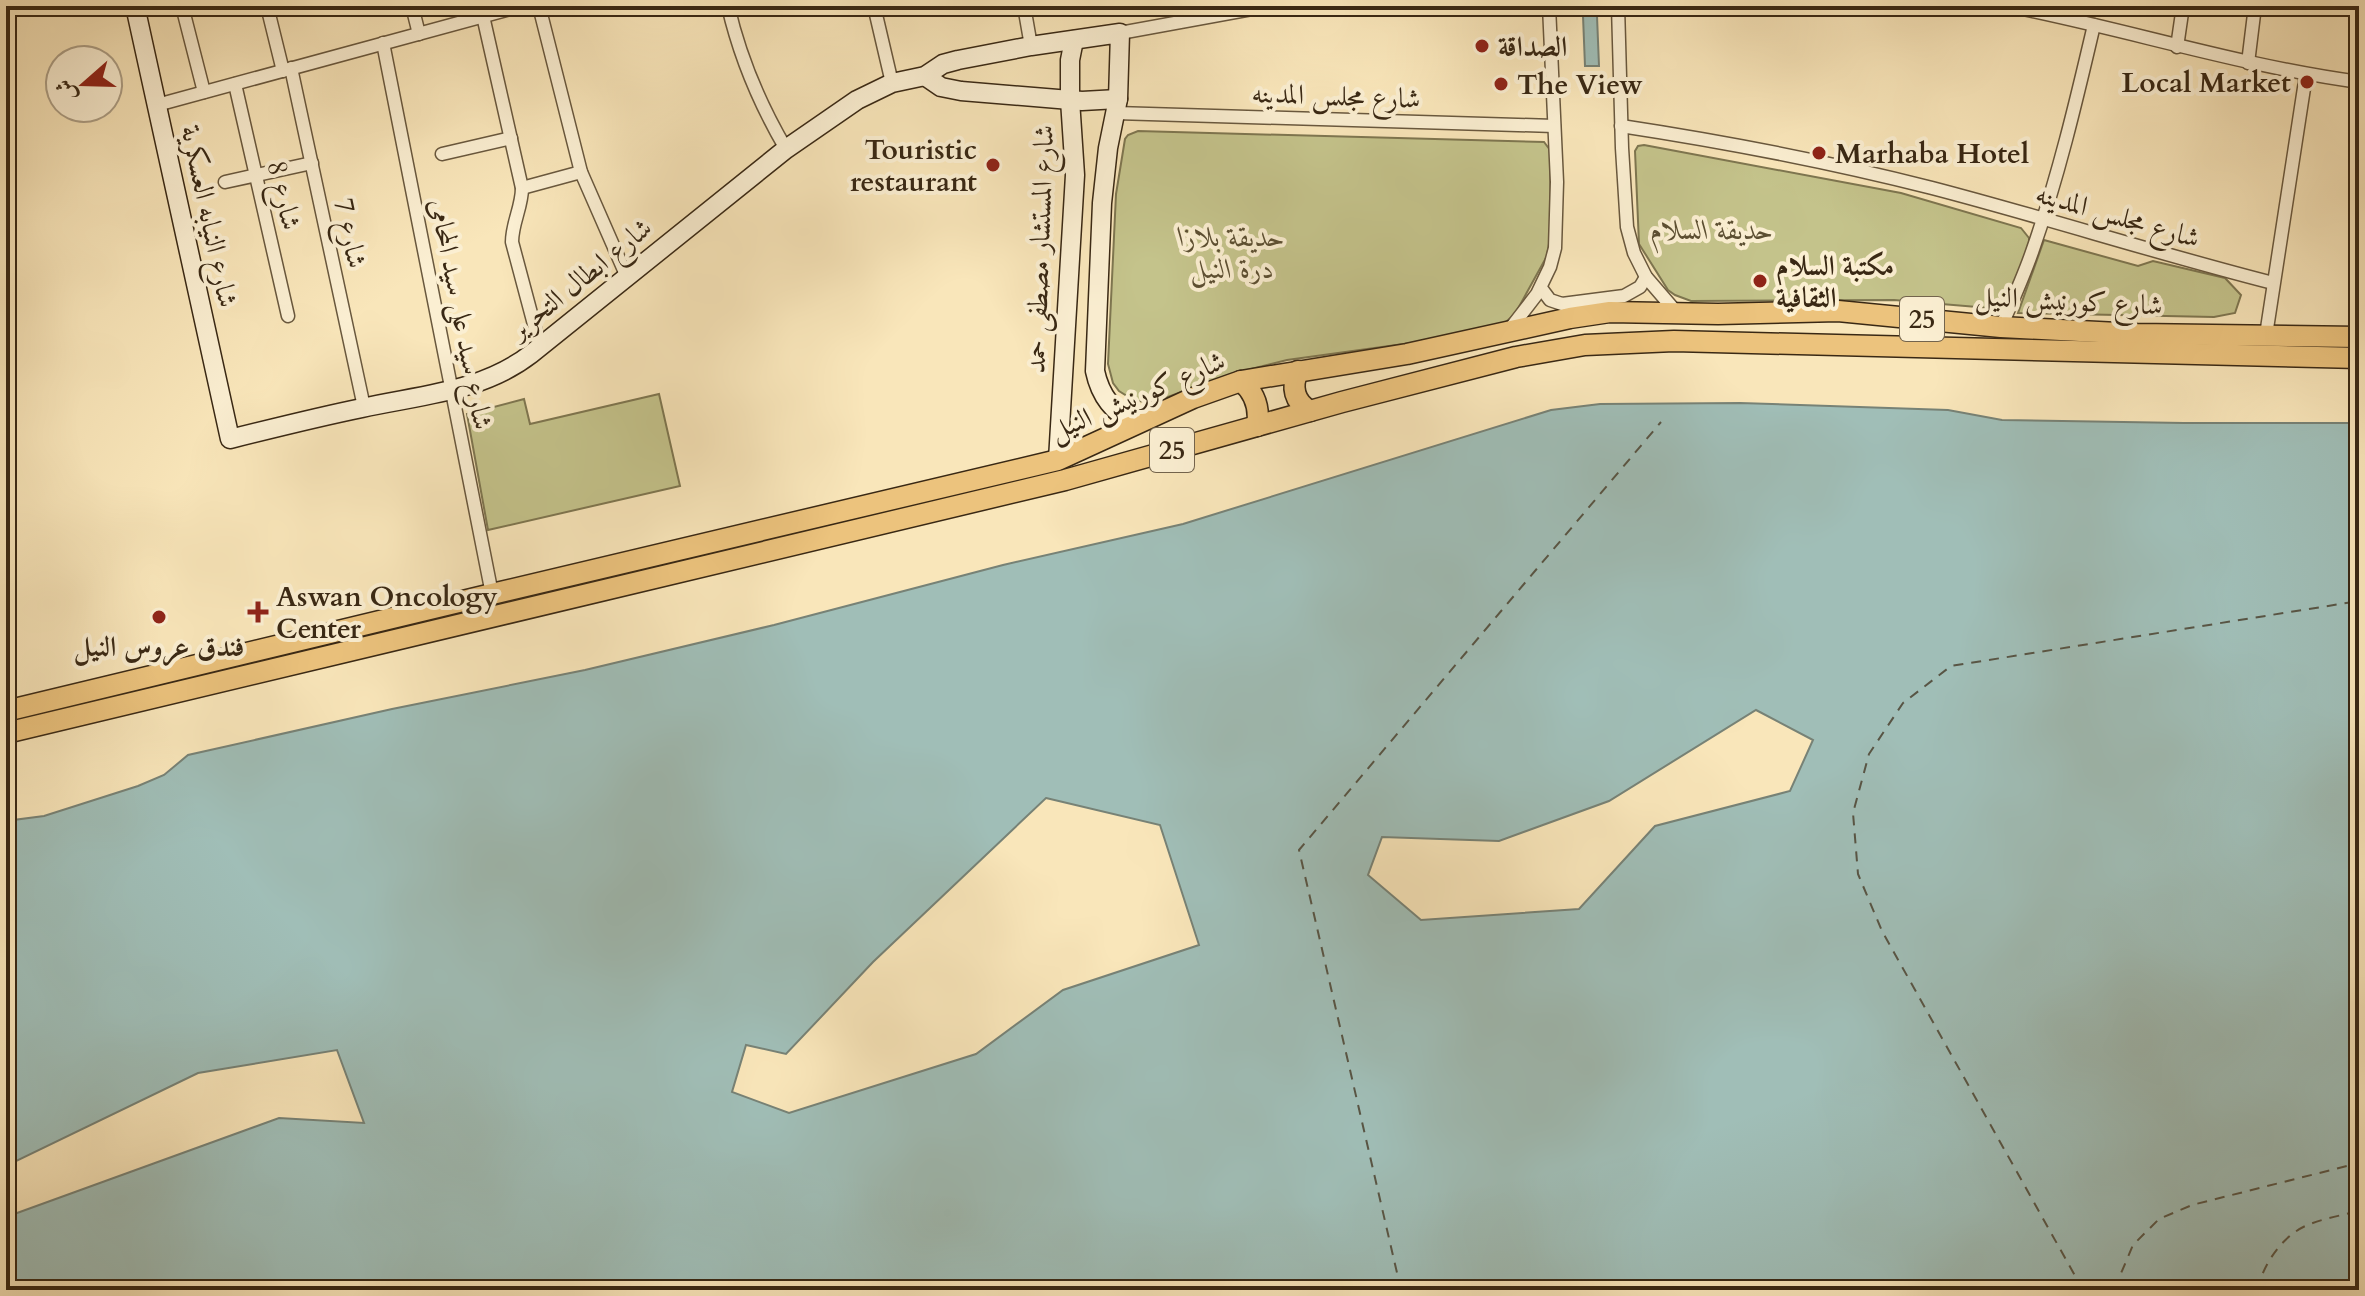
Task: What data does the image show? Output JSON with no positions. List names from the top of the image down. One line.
{"streets":{"main road":["شارع كورنيش النيل","25"],"street":["شارع مجلس المدينه","شارع 8","شارع النيابه العسكرية","شارع 7","شارع المستشار مصطفى حمد","شارع ابطال التحرير","شارع سيد على سيد المحامى"]},"crossings":[["شارع النيابه العسكرية","شارع ابطال التحرير"],["شارع 7","شارع ابطال التحرير"],["شارع المستشار مصطفى حمد","شارع ابطال التحرير"],["شارع المستشار مصطفى حمد","شارع كورنيش النيل"],["شارع ابطال التحرير","شارع سيد على سيد المحامى"],["شارع كورنيش النيل","شارع سيد على سيد المحامى"]],"parks":["حديقة السلام","حديقة بلازا درة النيل"],"places":{"other":["الصداقة","Local Market","The View","Marhaba Hotel","Touristic restaurant","مكتبة السلام الثقافية","فندق عروس النيل"],"health":["Aswan Oncology Center"]},"north":"left"}
